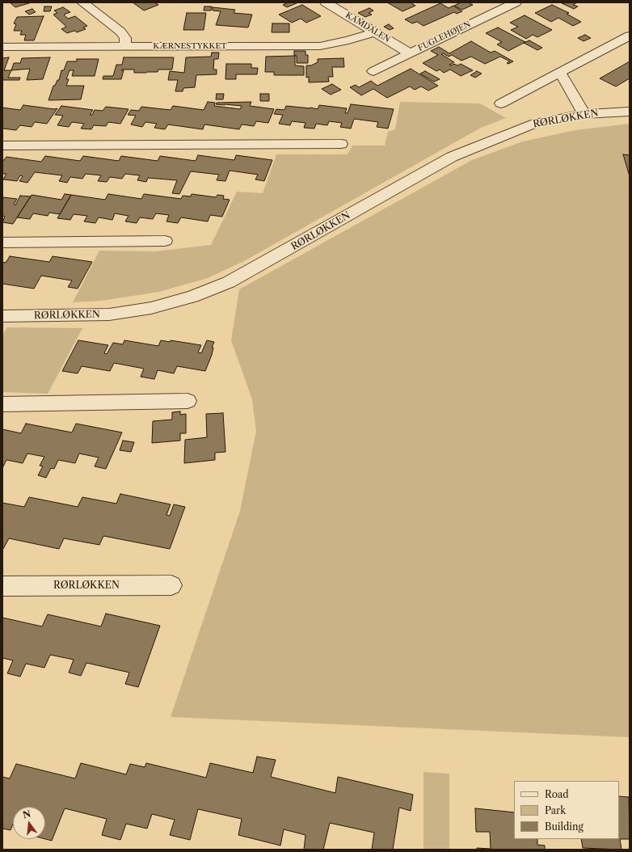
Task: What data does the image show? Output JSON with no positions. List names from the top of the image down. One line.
{"streets":{"street":["KAMDALEN","FUGLEHØJEN","KÆRNESTYKKET","RØRLØKKEN"]},"crossings":[["KAMDALEN","FUGLEHØJEN"],["KAMDALEN","KÆRNESTYKKET"]],"legend":["Road","Park","Building"],"north":"top"}
